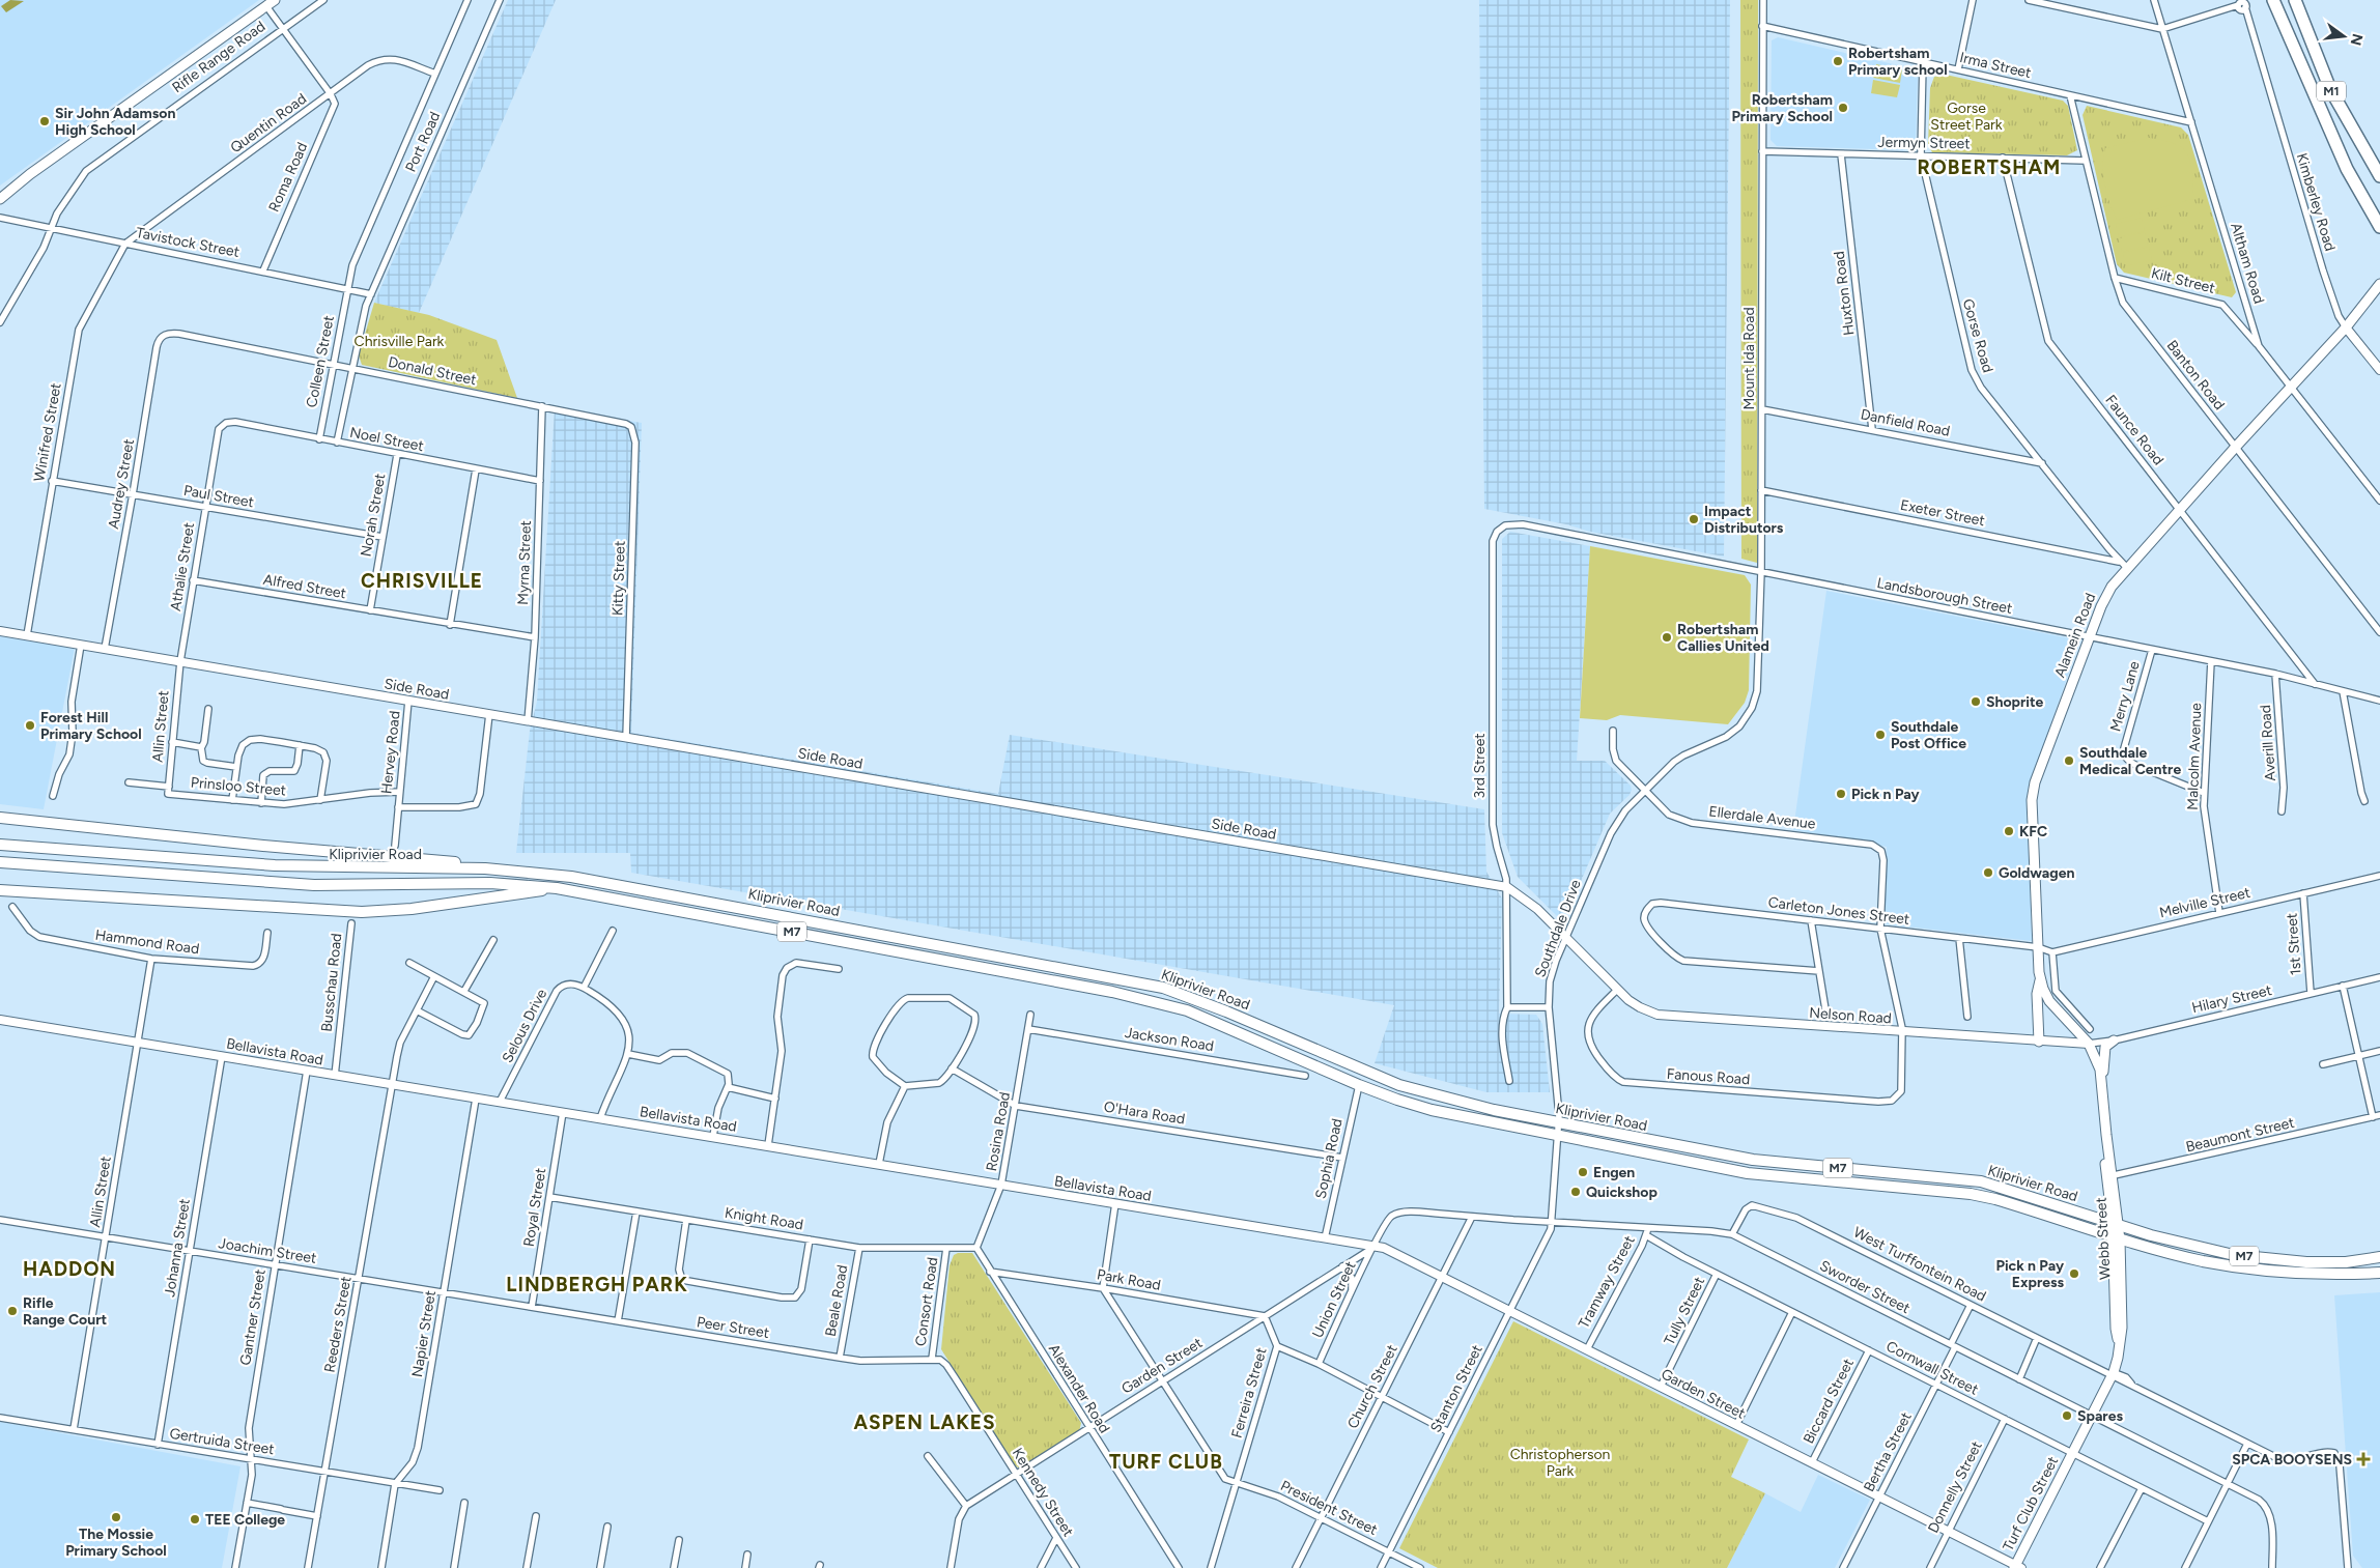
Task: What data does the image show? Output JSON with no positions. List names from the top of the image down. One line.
{"streets":{"highway":["M1"],"main road":["Rifle Range Road","Alamein Road","Kliprivier Road","M7","Webb Street","Turf Club Street"],"street":["Irma Street","Quentin Road","Port Road","Jermyn Street","Roma Road","Kimberley Road","Tavistock Street","Altham Road","Kilt Street","Huxton Road","Gorse Road","Mount Ida Road","Colleen Street","Donald Street","Banton Road","Danfield Road","Faunce Road","Winifred Street","Noel Street","Audrey Street","Paul Street","Exeter Street","Norah Street","Myrna Street","Athalie Street","Kitty Street","Alfred Street","Landsborough Street","Side Road","Merry Lane","Allin Street","Averill Road","Hervey Road","Malcolm Avenue","3rd Street","Prinsloo Street","Ellerdale Avenue","Melville Street","Carleton Jones Street","Southdale Drive","Hammond Road","1st Street","Busschau Road","Hilary Street","Nelson Road","Selous Drive","Jackson Road","Bellavista Road","Fanous Road","O'Hara Road","Rosina Road","Beaumont Street","Sophia Road","Royal Street","Knight Road","Johanna Street","Joachim Street","West Turffontein Road","Park Road","Tramway Street","Sworder Street","Union Street","Beale Road","Consort Road","Tully Street","Gantner Street","Reeders Street","Peer Street","Napier Street","Garden Street","Cornwall Street","Church Street","Alexander Road","Stanton Street","Ferreira Street","Biccard Street","Gertruida Street","Bertha Street","Donnelly Street","Kennedy Street","President Street"]},"crossings":[["Rifle Range Road","Tavistock Street"],["Irma Street","Altham Road"],["Irma Street","Gorse Road"],["Irma Street","Mount Ida Road"],["Irma Street","Banton Road"],["Quentin Road","Port Road"],["Quentin Road","Roma Road"],["Quentin Road","Tavistock Street"],["Quentin Road","Winifred Street"],["Port Road","Tavistock Street"],["Port Road","Colleen Street"],["Jermyn Street","Huxton Road"],["Jermyn Street","Gorse Road"],["Jermyn Street","Mount Ida Road"],["Jermyn Street","Banton Road"],["Jermyn Street","Faunce Road"],["Roma Road","Tavistock Street"],["Kimberley Road","Alamein Road"],["Tavistock Street","Colleen Street"],["Tavistock Street","Winifred Street"],["Altham Road","Kilt Street"],["Altham Road","Alamein Road"],["Kilt Street","Banton Road"],["Huxton Road","Danfield Road"],["Gorse Road","Danfield Road"],["Gorse Road","Exeter Street"],["Gorse Road","Alamein Road"],["Mount Ida Road","Danfield Road"],["Mount Ida Road","Exeter Street"],["Mount Ida Road","Landsborough Street"],["Mount Ida Road","Southdale Drive"],["Colleen Street","Donald Street"],["Colleen Street","Noel Street"],["Donald Street","Audrey Street"],["Donald Street","Myrna Street"],["Donald Street","Kitty Street"],["Banton Road","Alamein Road"],["Faunce Road","Landsborough Street"],["Faunce Road","Alamein Road"],["Winifred Street","Paul Street"],["Winifred Street","Side Road"],["Noel Street","Norah Street"],["Noel Street","Myrna Street"],["Noel Street","Athalie Street"],["Audrey Street","Paul Street"],["Audrey Street","Side Road"],["Paul Street","Norah Street"],["Paul Street","Athalie Street"],["Norah Street","Alfred Street"],["Myrna Street","Alfred Street"],["Myrna Street","Side Road"],["Athalie Street","Alfred Street"],["Athalie Street","Side Road"],["Athalie Street","Allin Street"],["Kitty Street","Side Road"],["Landsborough Street","Alamein Road"],["Landsborough Street","Merry Lane"],["Landsborough Street","Averill Road"],["Landsborough Street","Malcolm Avenue"],["Landsborough Street","3rd Street"],["Alamein Road","Carleton Jones Street"],["Alamein Road","Hilary Street"],["Alamein Road","Nelson Road"],["Alamein Road","Webb Street"],["Side Road","Allin Street"],["Side Road","Hervey Road"],["Side Road","3rd Street"],["Side Road","Southdale Drive"],["Side Road","Nelson Road"],["Side Road","Fanous Road"],["Merry Lane","Malcolm Avenue"],["Allin Street","Prinsloo Street"],["Allin Street","Hammond Road"],["Allin Street","Bellavista Road"],["Allin Street","Joachim Street"],["Allin Street","Gertruida Street"],["Hervey Road","Prinsloo Street"],["Malcolm Avenue","Melville Street"],["Ellerdale Avenue","Carleton Jones Street"],["Ellerdale Avenue","Southdale Drive"],["Kliprivier Road","Southdale Drive"],["Kliprivier Road","Sophia Road"],["Kliprivier Road","Webb Street"],["Melville Street","1st Street"],["Southdale Drive","Sworder Street"],["Southdale Drive","Stanton Street"],["1st Street","Hilary Street"],["Busschau Road","Bellavista Road"],["Hilary Street","Nelson Road"],["Hilary Street","Webb Street"],["Nelson Road","Fanous Road"],["Nelson Road","Webb Street"],["Selous Drive","Bellavista Road"],["Jackson Road","Rosina Road"],["Bellavista Road","Rosina Road"],["Bellavista Road","Sophia Road"],["Bellavista Road","Royal Street"],["Bellavista Road","Johanna Street"],["Bellavista Road","Sworder Street"],["Bellavista Road","Union Street"],["Bellavista Road","Gantner Street"],["Bellavista Road","Reeders Street"],["Bellavista Road","Napier Street"],["Bellavista Road","Garden Street"],["O'Hara Road","Rosina Road"],["O'Hara Road","Sophia Road"],["Rosina Road","Knight Road"],["Rosina Road","Alexander Road"],["Beaumont Street","Webb Street"],["Royal Street","Knight Road"],["Royal Street","Joachim Street"],["Royal Street","Peer Street"],["Knight Road","Beale Road"],["Knight Road","Consort Road"],["Knight Road","Alexander Road"],["Webb Street","West Turffontein Road"],["Webb Street","Sworder Street"],["Webb Street","Cornwall Street"],["Webb Street","Turf Club Street"],["Johanna Street","Joachim Street"],["Johanna Street","Gertruida Street"],["Joachim Street","Gantner Street"],["Joachim Street","Reeders Street"],["Joachim Street","Peer Street"],["Joachim Street","Napier Street"],["West Turffontein Road","Sworder Street"],["West Turffontein Road","Bertha Street"],["Park Road","Garden Street"],["Park Road","Alexander Road"],["Park Road","Ferreira Street"],["Park Road","President Street"],["Tramway Street","Sworder Street"],["Tramway Street","Garden Street"],["Tramway Street","Cornwall Street"],["Sworder Street","Union Street"],["Sworder Street","Garden Street"],["Sworder Street","Church Street"],["Sworder Street","Stanton Street"],["Sworder Street","Bertha Street"],["Union Street","Garden Street"],["Beale Road","Peer Street"],["Consort Road","Peer Street"],["Consort Road","Kennedy Street"],["Tully Street","Garden Street"],["Tully Street","Cornwall Street"],["Gantner Street","Gertruida Street"],["Reeders Street","Gertruida Street"],["Peer Street","Kennedy Street"],["Napier Street","Gertruida Street"],["Garden Street","Church Street"],["Garden Street","Alexander Road"],["Garden Street","Stanton Street"],["Garden Street","Ferreira Street"],["Garden Street","Biccard Street"],["Garden Street","Bertha Street"],["Garden Street","Donnelly Street"],["Garden Street","Kennedy Street"],["Garden Street","Turf Club Street"],["Garden Street","President Street"],["Cornwall Street","Biccard Street"],["Cornwall Street","Bertha Street"],["Cornwall Street","Donnelly Street"],["Cornwall Street","Turf Club Street"],["Church Street","President Street"],["Stanton Street","President Street"],["Ferreira Street","President Street"]],"districts":["ROBERTSHAM","CHRISVILLE","HADDON","LINDBERGH PARK","ASPEN LAKES","TURF CLUB"],"parks":["Gorse Street Park","Chrisville Park","Christopherson Park"],"places":{"other":["Robertsham Primary school","Robertsham Primary School","Sir John Adamson High School","Impact Distributors","Robertsham Callies United","Shoprite","Forest Hill Primary School","Southdale Post Office","Southdale Medical Centre","Pick n Pay","KFC","Goldwagen","Engen","Quickshop","Pick n Pay Express","Rifle Range Court","Spares","The Mossie Primary School","TEE College"],"health":["SPCA BOOYSENS"]},"north":"right"}
